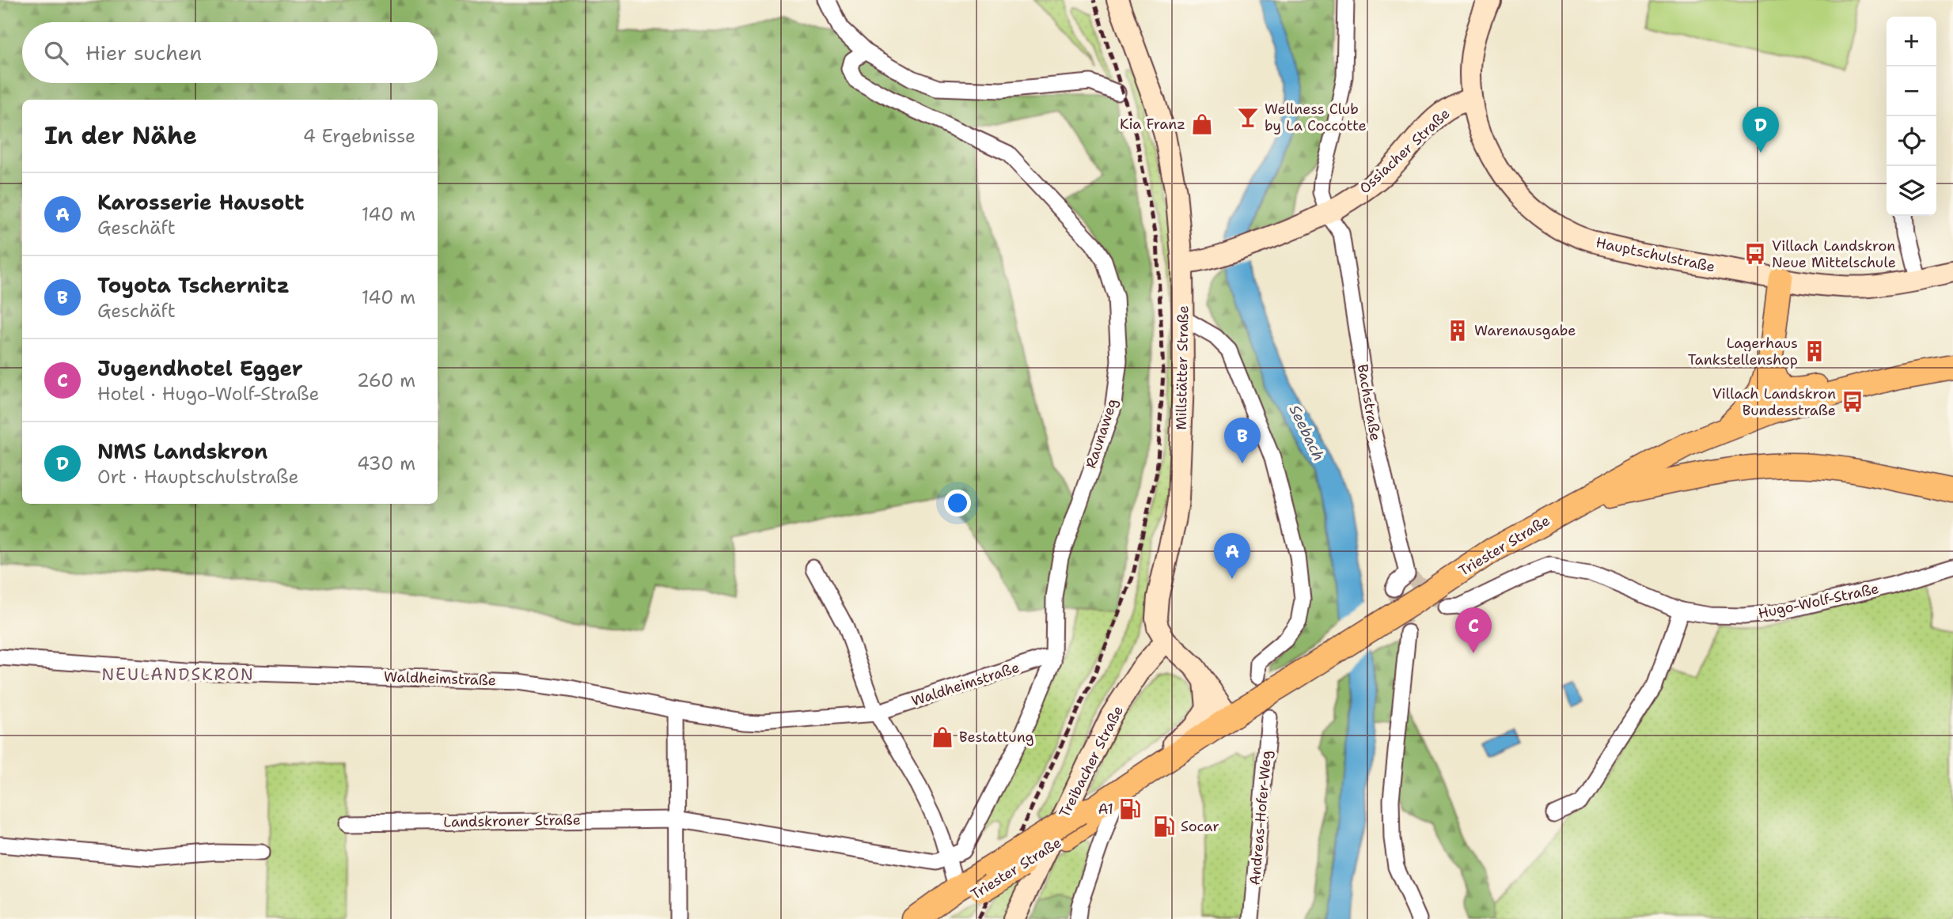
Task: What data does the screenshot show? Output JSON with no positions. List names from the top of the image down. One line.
{"streets":{"main road":["Triester Straße"],"street":["Ossiacher Straße","Hauptschulstraße","Millstätter Straße","Bachstraße","Raunaweg","Hugo-Wolf-Straße","Waldheimstraße","Treibacher Straße","Andreas-Hofer-Weg","Landskroner Straße"]},"crossings":[["Ossiacher Straße","Hauptschulstraße"],["Ossiacher Straße","Millstätter Straße"],["Ossiacher Straße","Bachstraße"],["Millstätter Straße","Triester Straße"],["Millstätter Straße","Treibacher Straße"],["Raunaweg","Waldheimstraße"],["Raunaweg","Landskroner Straße"]],"districts":["NEULANDSKRON"],"water":["Seebach"],"places":{"bar":["Wellness Club by La Coccotte"],"shop":["Kia Franz","Bestattung"],"bus stop":["Villach Landskron Neue Mittelschule","Villach Landskron Bundesstraße"],"building":["Warenausgabe","Lagerhaus Tankstellenshop"],"fuel station":["A1","Socar"]},"page":{"map_buttons":["+","−"],"search":"Hier suchen","heading":["In der Nähe","4 Ergebnisse"],"pins":["D","B","A","C"],"list":[{"mark":"A","name":"Karosserie Hausott","note":"Geschäft","value":"140 m"},{"mark":"B","name":"Toyota Tschernitz","note":"Geschäft","value":"140 m"},{"mark":"C","name":"Jugendhotel Egger","note":"Hotel · Hugo-Wolf-Straße","value":"260 m"},{"mark":"D","name":"NMS Landskron","note":"Ort · Hauptschulstraße","value":"430 m"}]}}
